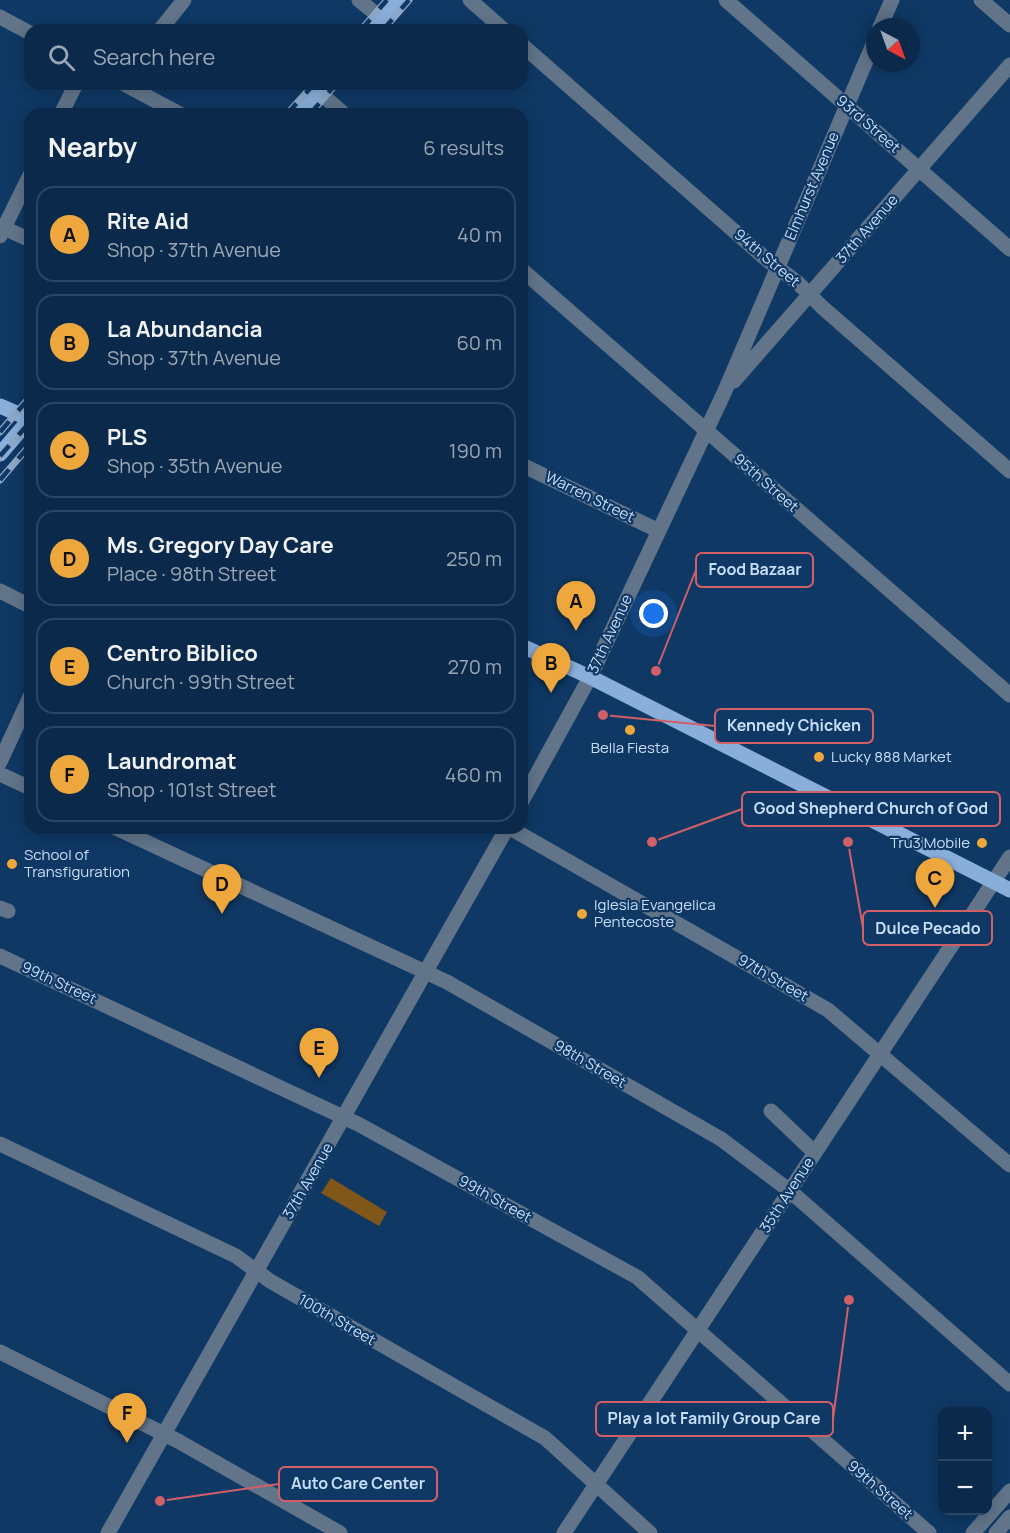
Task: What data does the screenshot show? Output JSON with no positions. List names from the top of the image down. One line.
{"streets":{"street":["93rd Street","Elmhurst Avenue","37th Avenue","94th Street","95th Street","Warren Street","97th Street","99th Street","98th Street","35th Avenue","100th Street"]},"crossings":[["93rd Street","Elmhurst Avenue"],["93rd Street","37th Avenue"],["Elmhurst Avenue","37th Avenue"],["Elmhurst Avenue","94th Street"],["Elmhurst Avenue","95th Street"],["37th Avenue","94th Street"],["37th Avenue","95th Street"],["37th Avenue","Warren Street"],["37th Avenue","99th Street"],["37th Avenue","98th Street"],["37th Avenue","100th Street"],["97th Street","35th Avenue"],["99th Street","35th Avenue"],["98th Street","35th Avenue"],["35th Avenue","100th Street"]],"places":["Food Bazaar","Kennedy Chicken","Bella Fiesta","Lucky 888 Market","Good Shepherd Church of God","Dulce Pecado","Tru3 Mobile","School of Transfiguration","Iglesia Evangelica Pentecoste","Play a lot Family Group Care","Auto Care Center"],"north":"bottom right","page":{"search":"Search here","heading":["Nearby","6 results"],"list":[{"mark":"A","name":"Rite Aid","note":"Shop · 37th Avenue","value":"40 m"},{"mark":"B","name":"La Abundancia","note":"Shop · 37th Avenue","value":"60 m"},{"mark":"C","name":"PLS","note":"Shop · 35th Avenue","value":"190 m"},{"mark":"D","name":"Ms. Gregory Day Care","note":"Place · 98th Street","value":"250 m"},{"mark":"E","name":"Centro Biblico","note":"Church · 99th Street","value":"270 m"},{"mark":"F","name":"Laundromat","note":"Shop · 101st Street","value":"460 m"}],"pins":["A","B","C","D","E","F"],"map_buttons":["+","−"]}}
